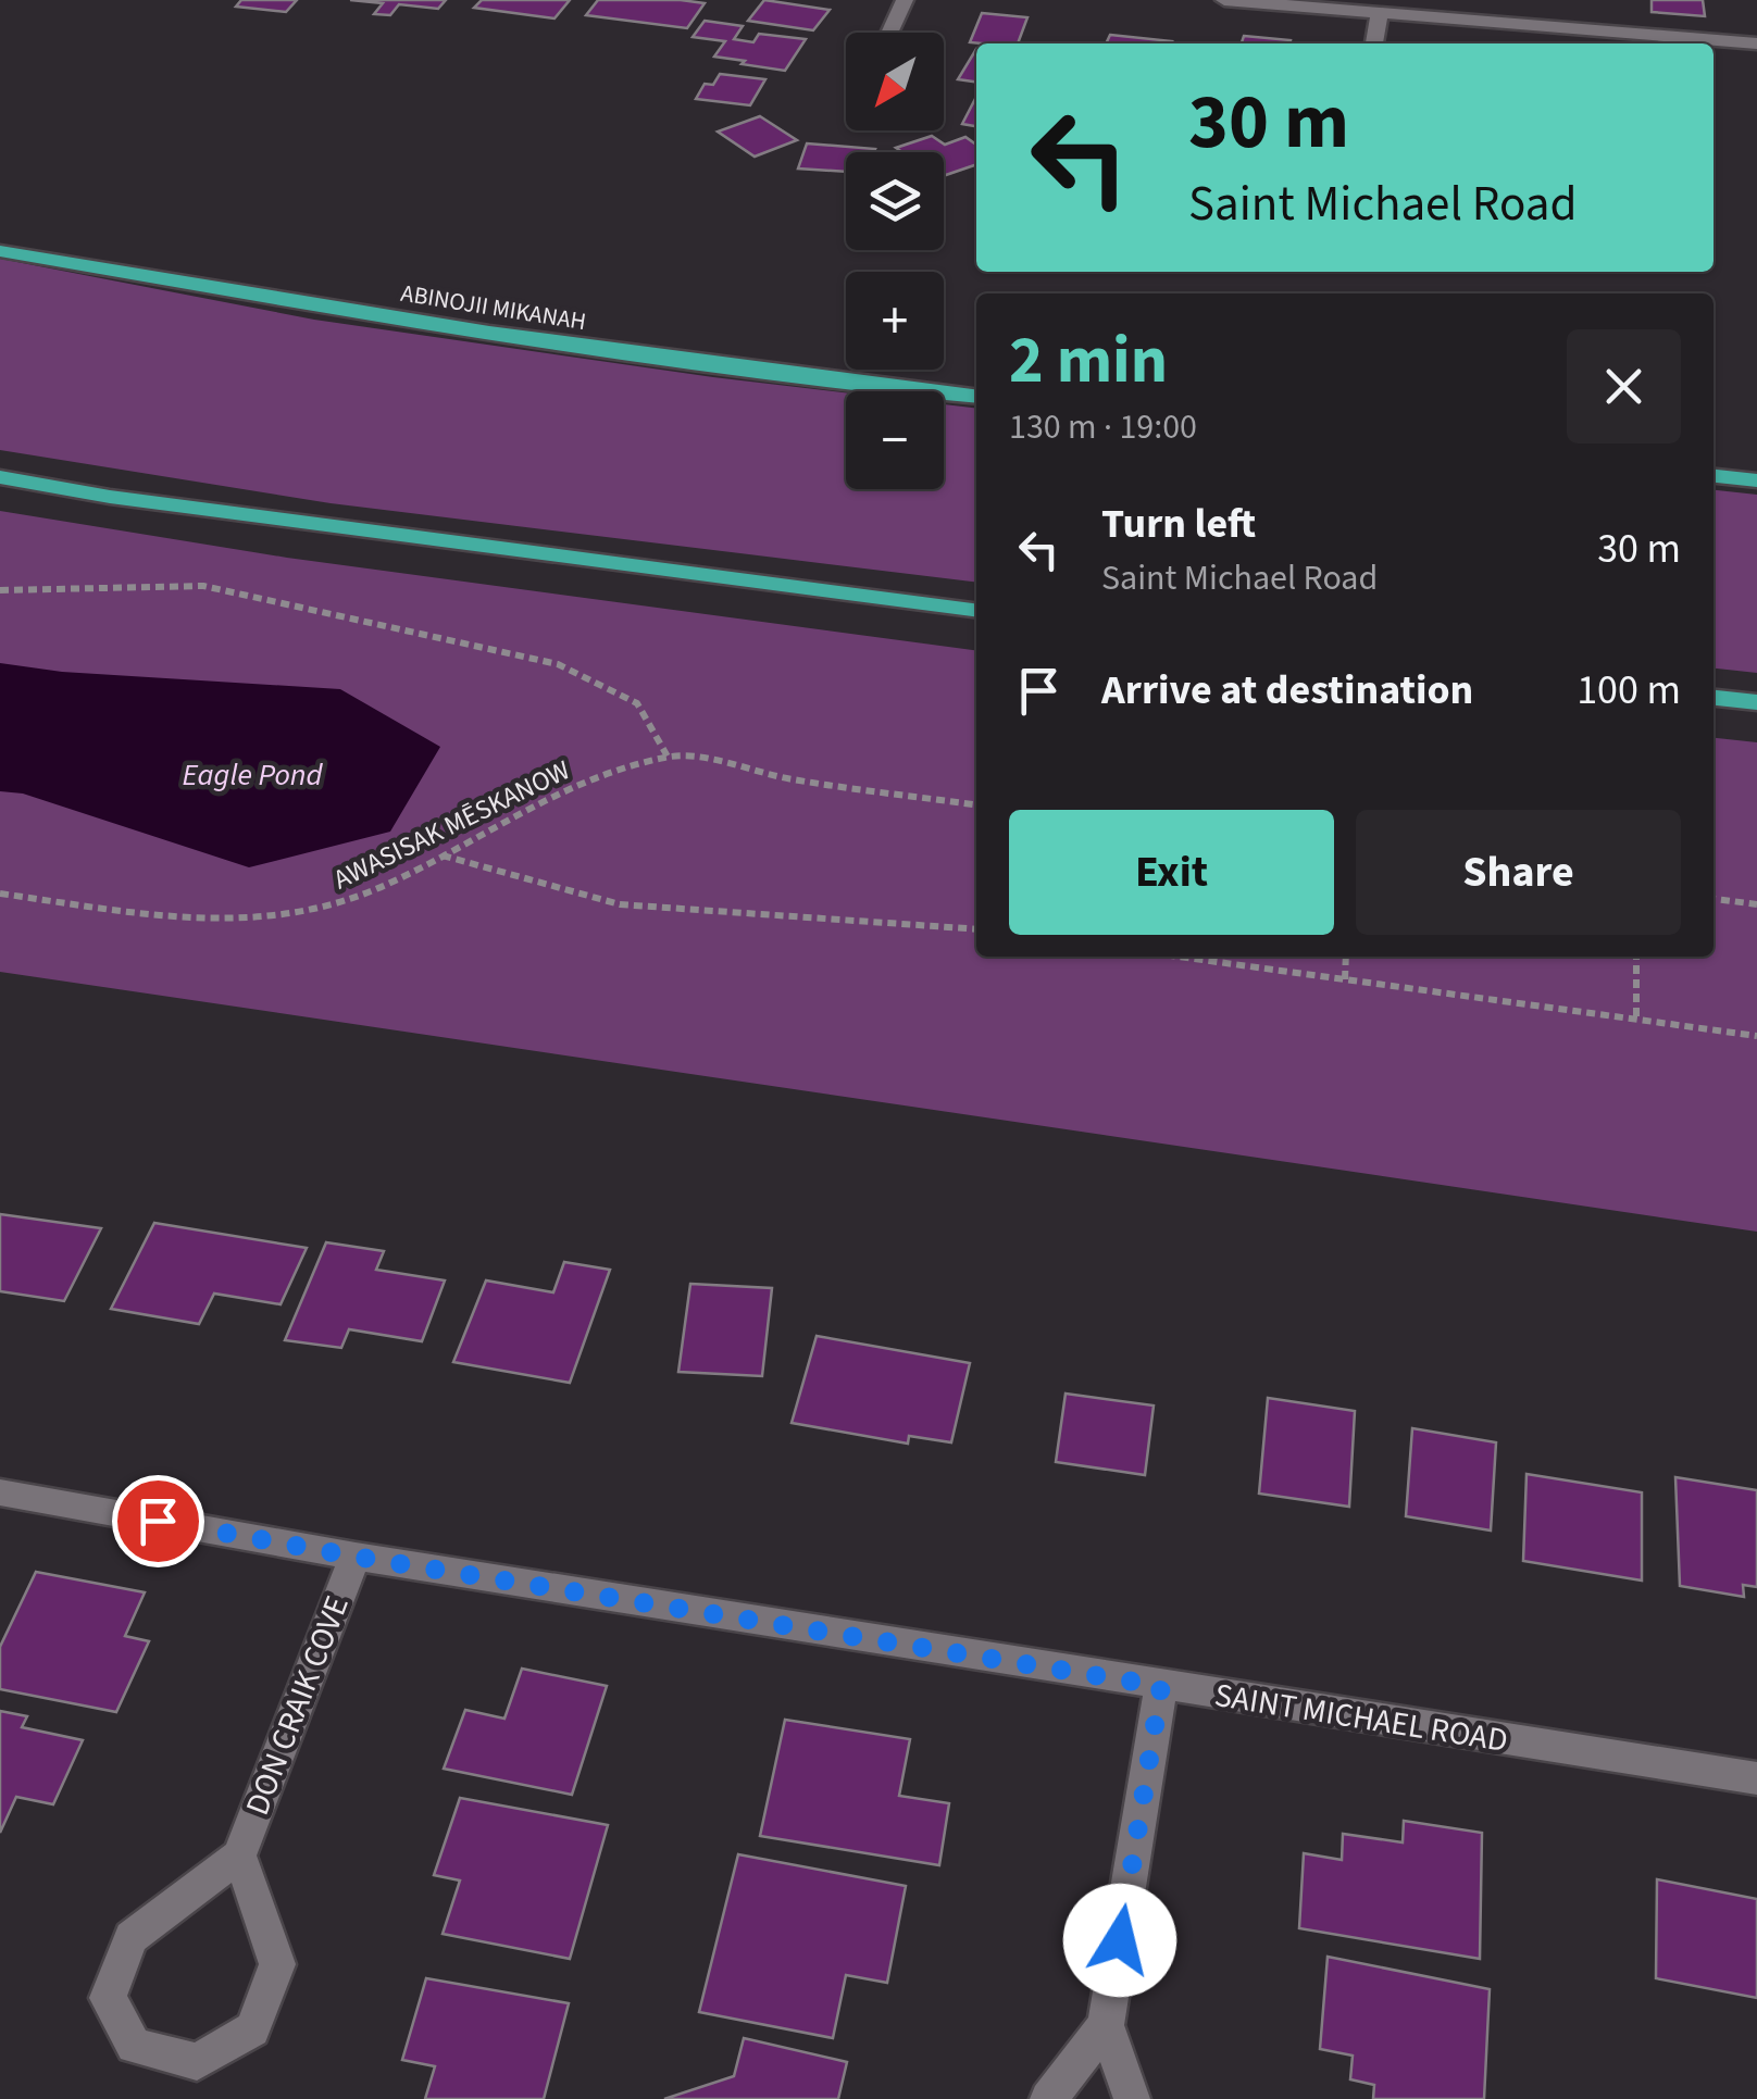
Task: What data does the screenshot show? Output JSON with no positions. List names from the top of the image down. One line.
{"streets":{"main road":["ABINOJII MIKANAH"],"street":["DON CRAIK COVE","SAINT MICHAEL ROAD"],"path":["AWASISAK MĒSKANOW"]},"crossings":[["DON CRAIK COVE","SAINT MICHAEL ROAD"]],"water":["Eagle Pond"],"north":"bottom left","page":{"map_buttons":["+","−"],"turn":["30 m","Saint Michael Road"],"heading":["2 min","130 m · 19:00"],"list":[{"name":"Turn left","note":"Saint Michael Road","value":"30 m"},{"name":"Arrive at destination","value":"100 m"}],"buttons":["Exit","Share"]}}
